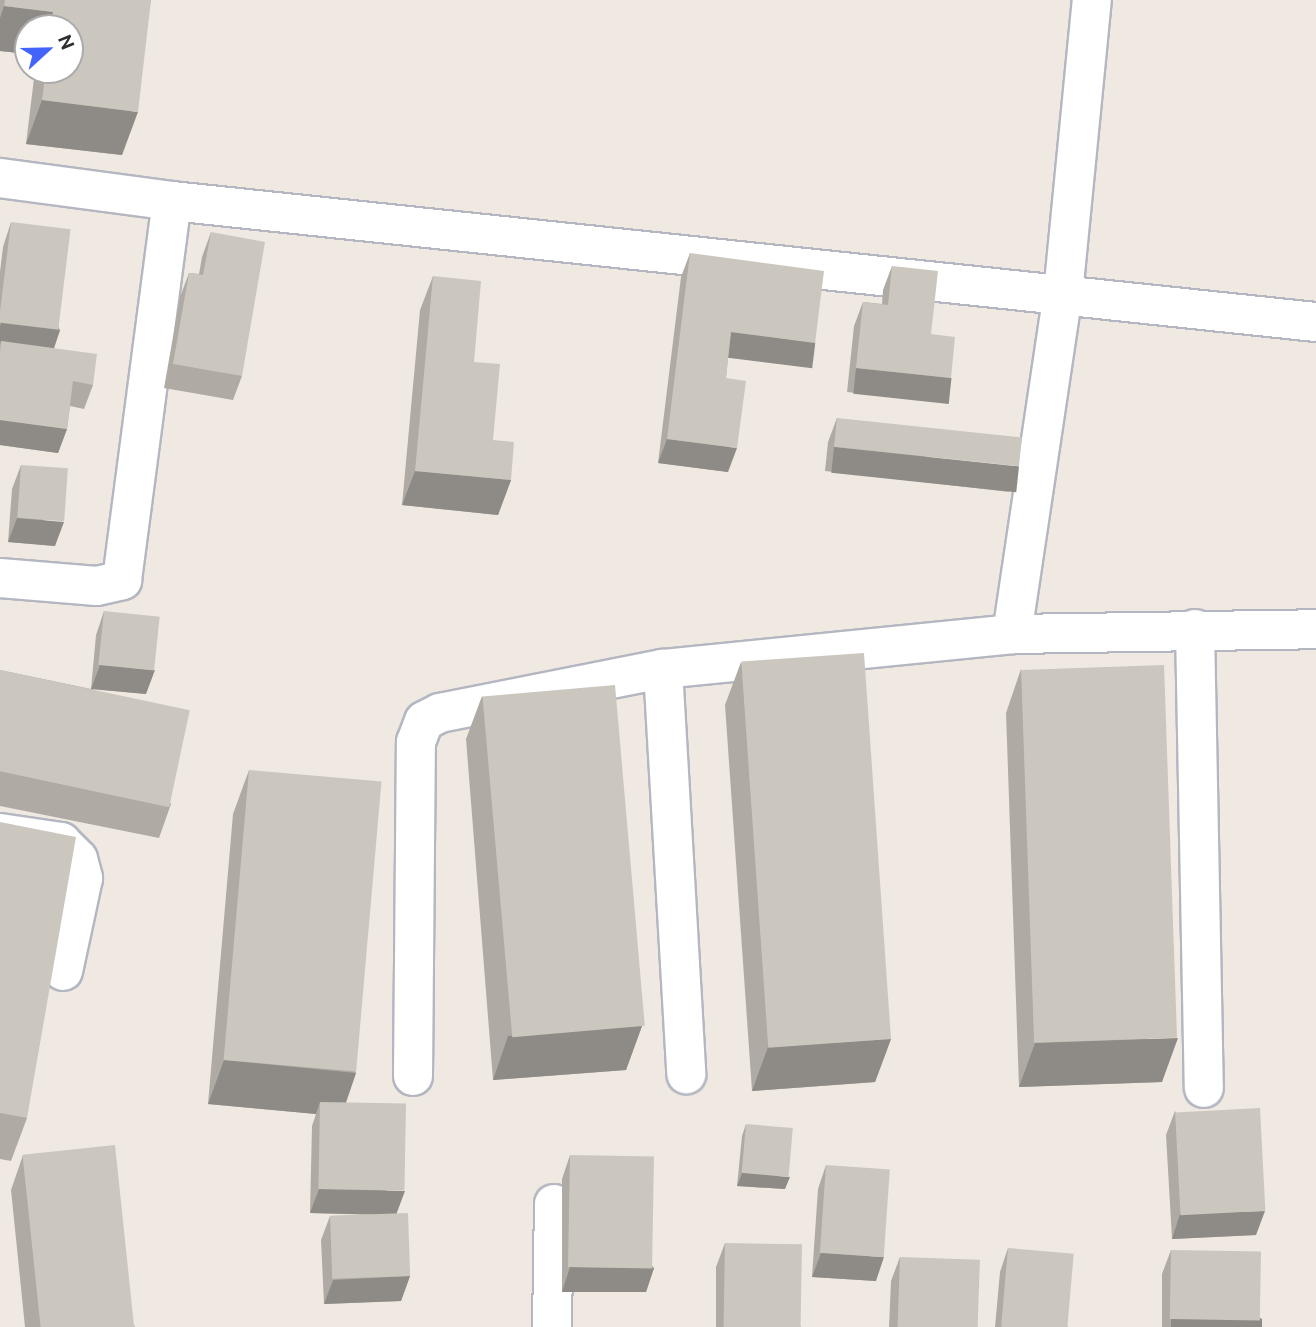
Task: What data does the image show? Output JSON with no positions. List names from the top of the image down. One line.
{"north":"right"}
